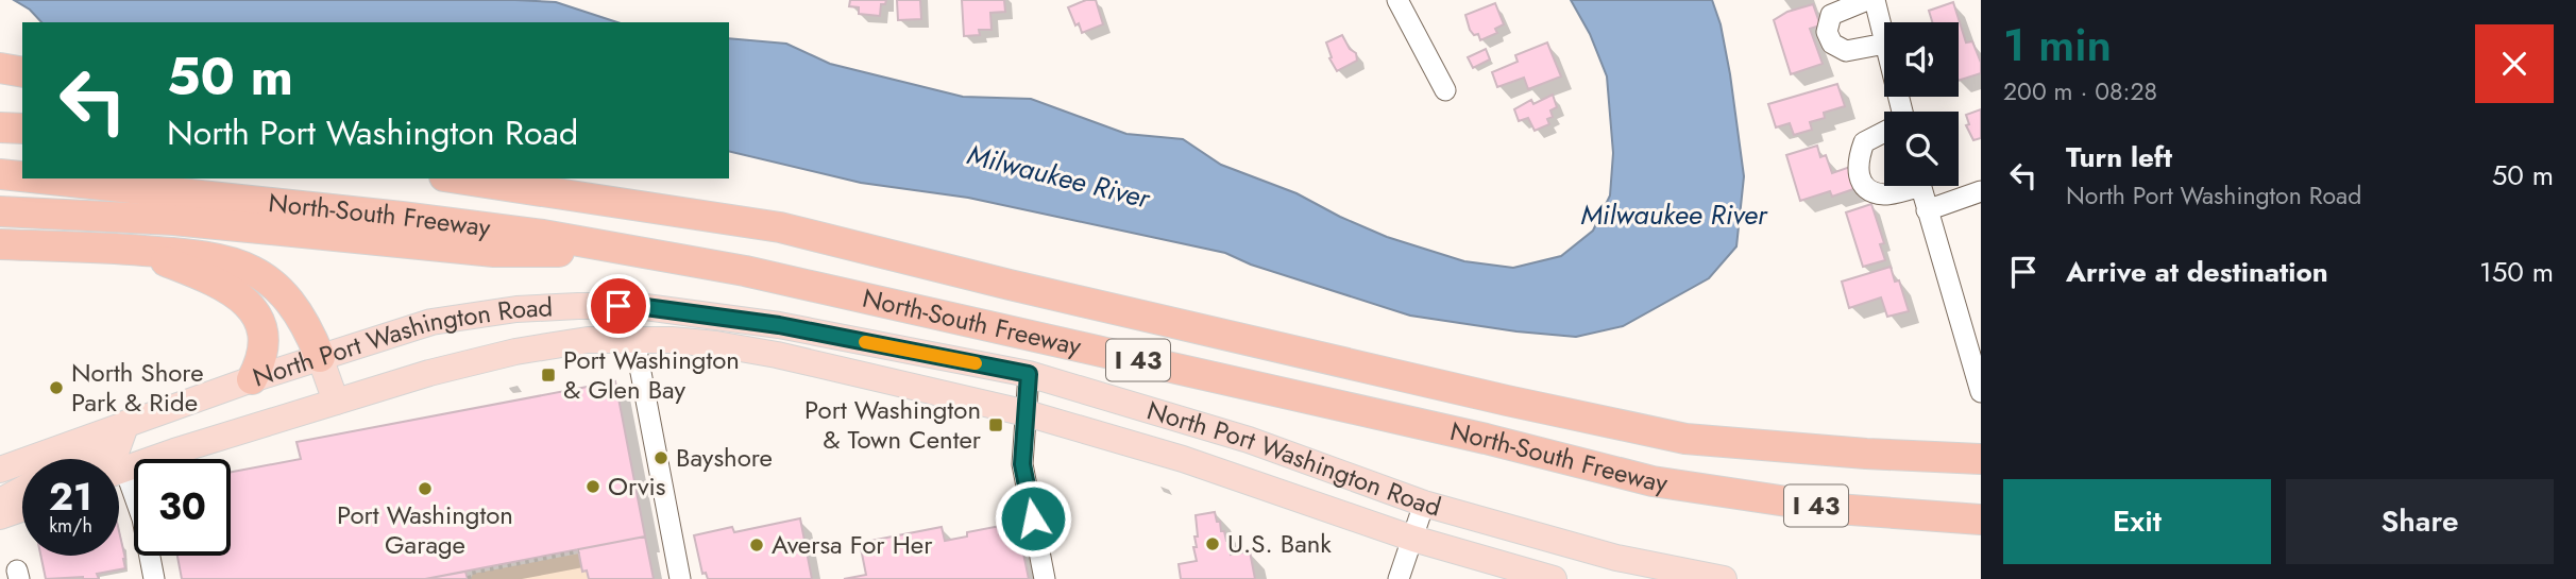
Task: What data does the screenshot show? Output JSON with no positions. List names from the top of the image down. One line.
{"streets":{"highway":["North-South Freeway","I 43"],"main road":["North Port Washington Road"]},"water":["Milwaukee River"],"places":{"transit":["Port Washington & Glen Bay","Port Washington & Town Center"],"other":["North Shore Park & Ride","Bayshore","Orvis","Port Washington Garage","U.S. Bank","Aversa For Her"]},"page":{"heading":["1 min","200 m · 08:28"],"turn":["50 m","North Port Washington Road"],"list":[{"name":"Turn left","note":"North Port Washington Road","value":"50 m"},{"name":"Arrive at destination","value":"150 m"}],"speed":"21 km/h","limit":"30","buttons":["Exit","Share"]}}
